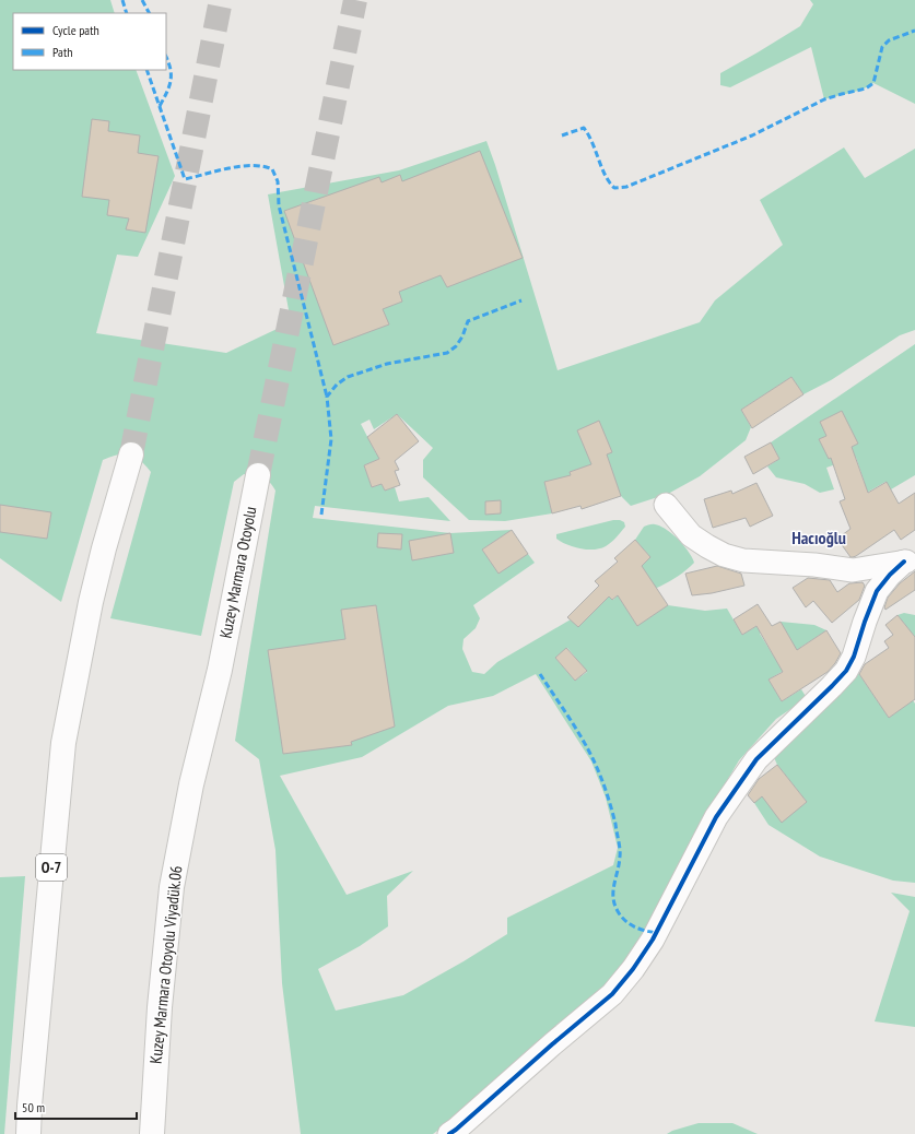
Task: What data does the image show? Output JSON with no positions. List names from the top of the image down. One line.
{"streets":{"highway":["Kuzey Marmara Otoyolu","O-7","Kuzey Marmara Otoyolu Viyadük.06"]},"crossings":[["Kuzey Marmara Otoyolu","Kuzey Marmara Otoyolu Viyadük.06"]],"districts":["Hacıoğlu"],"legend":["Cycle path","Path"],"scale_bar":"50 m"}
